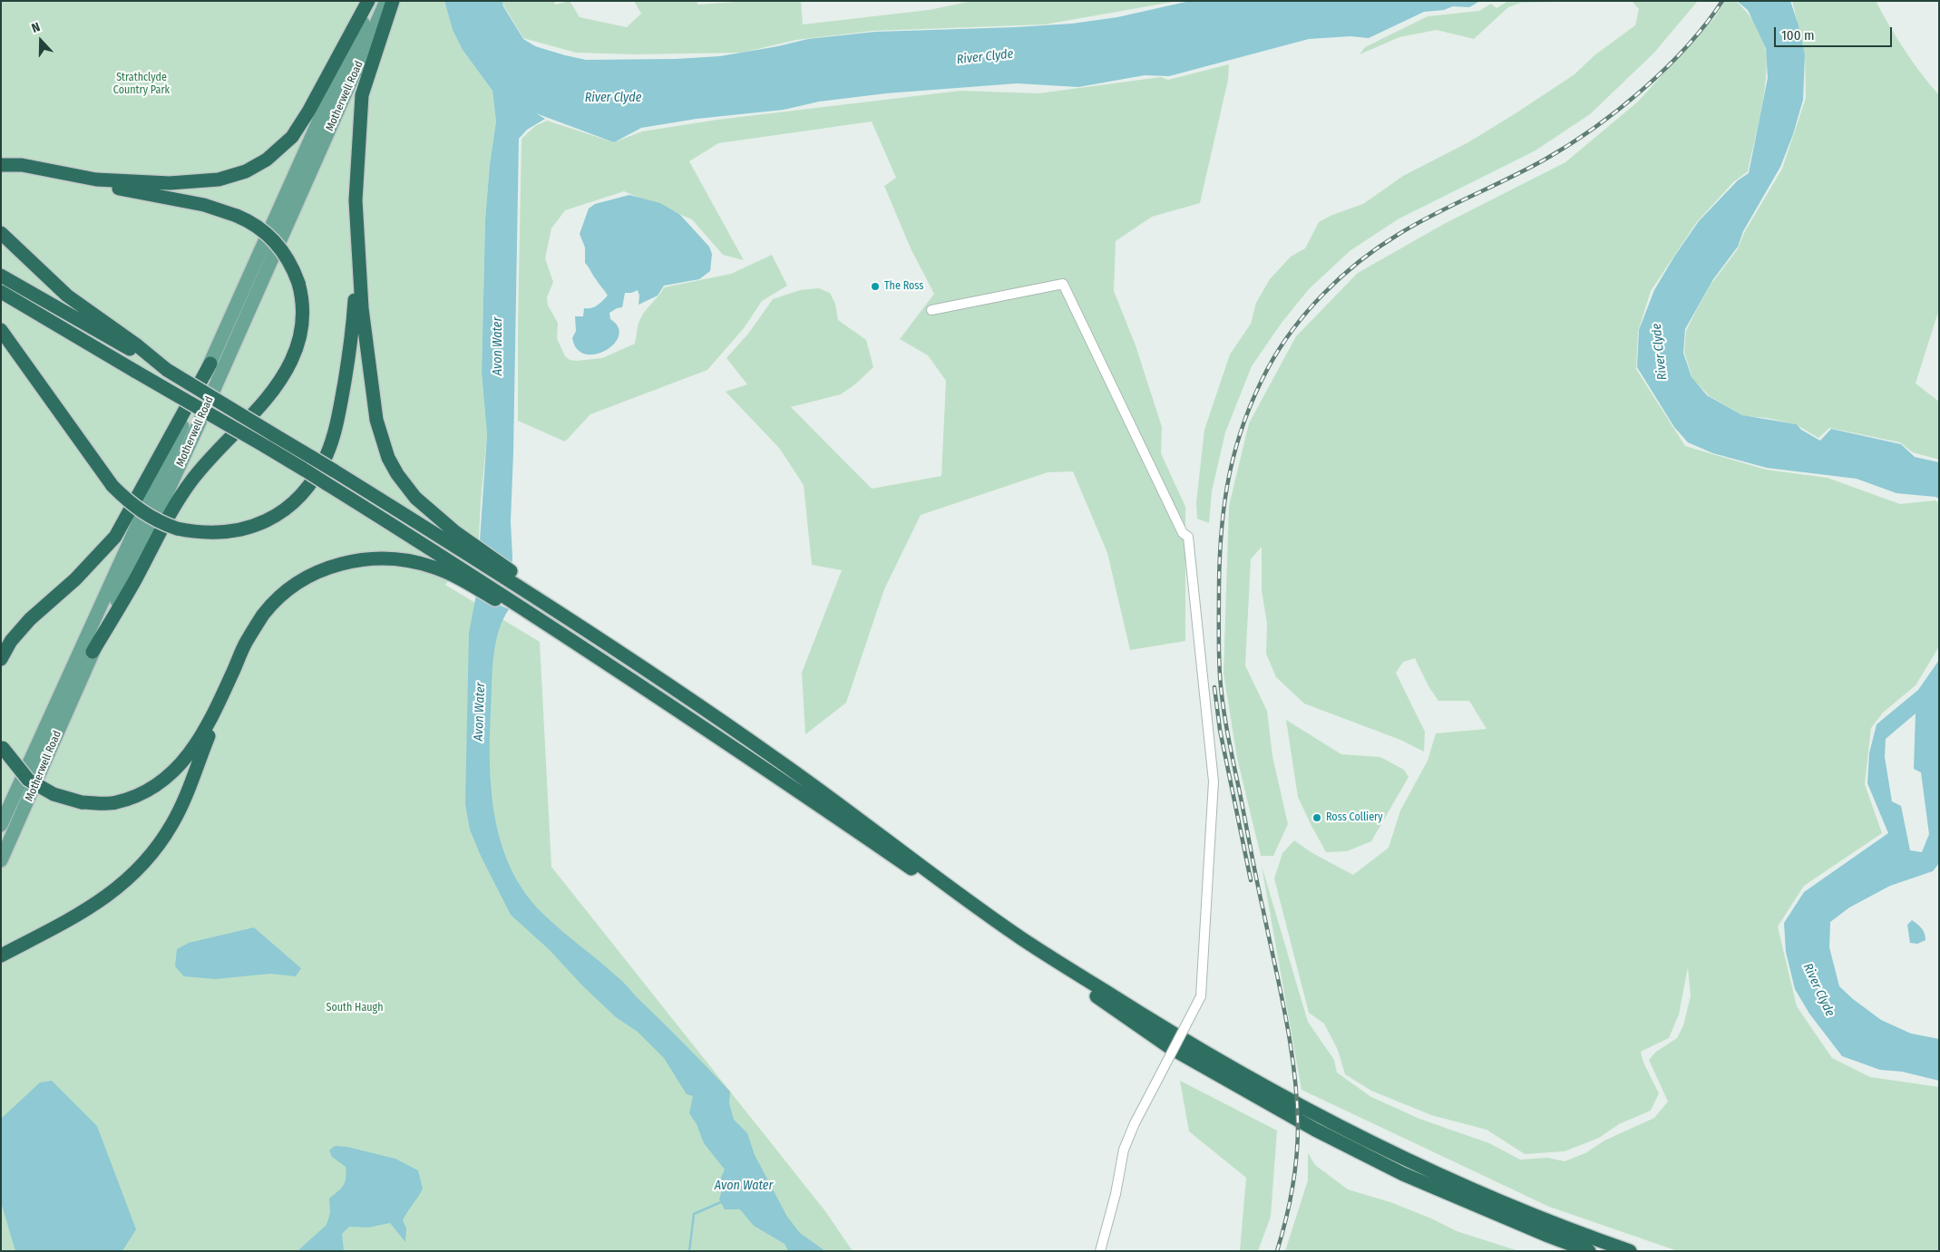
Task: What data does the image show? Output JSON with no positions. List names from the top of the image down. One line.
{"streets":{"main road":["Motherwell Road"]},"water":["River Clyde","Avon Water"],"parks":["Strathclyde Country Park","South Haugh"],"places":["The Ross","Ross Colliery"],"scale_bar":"100 m","north":"top"}
